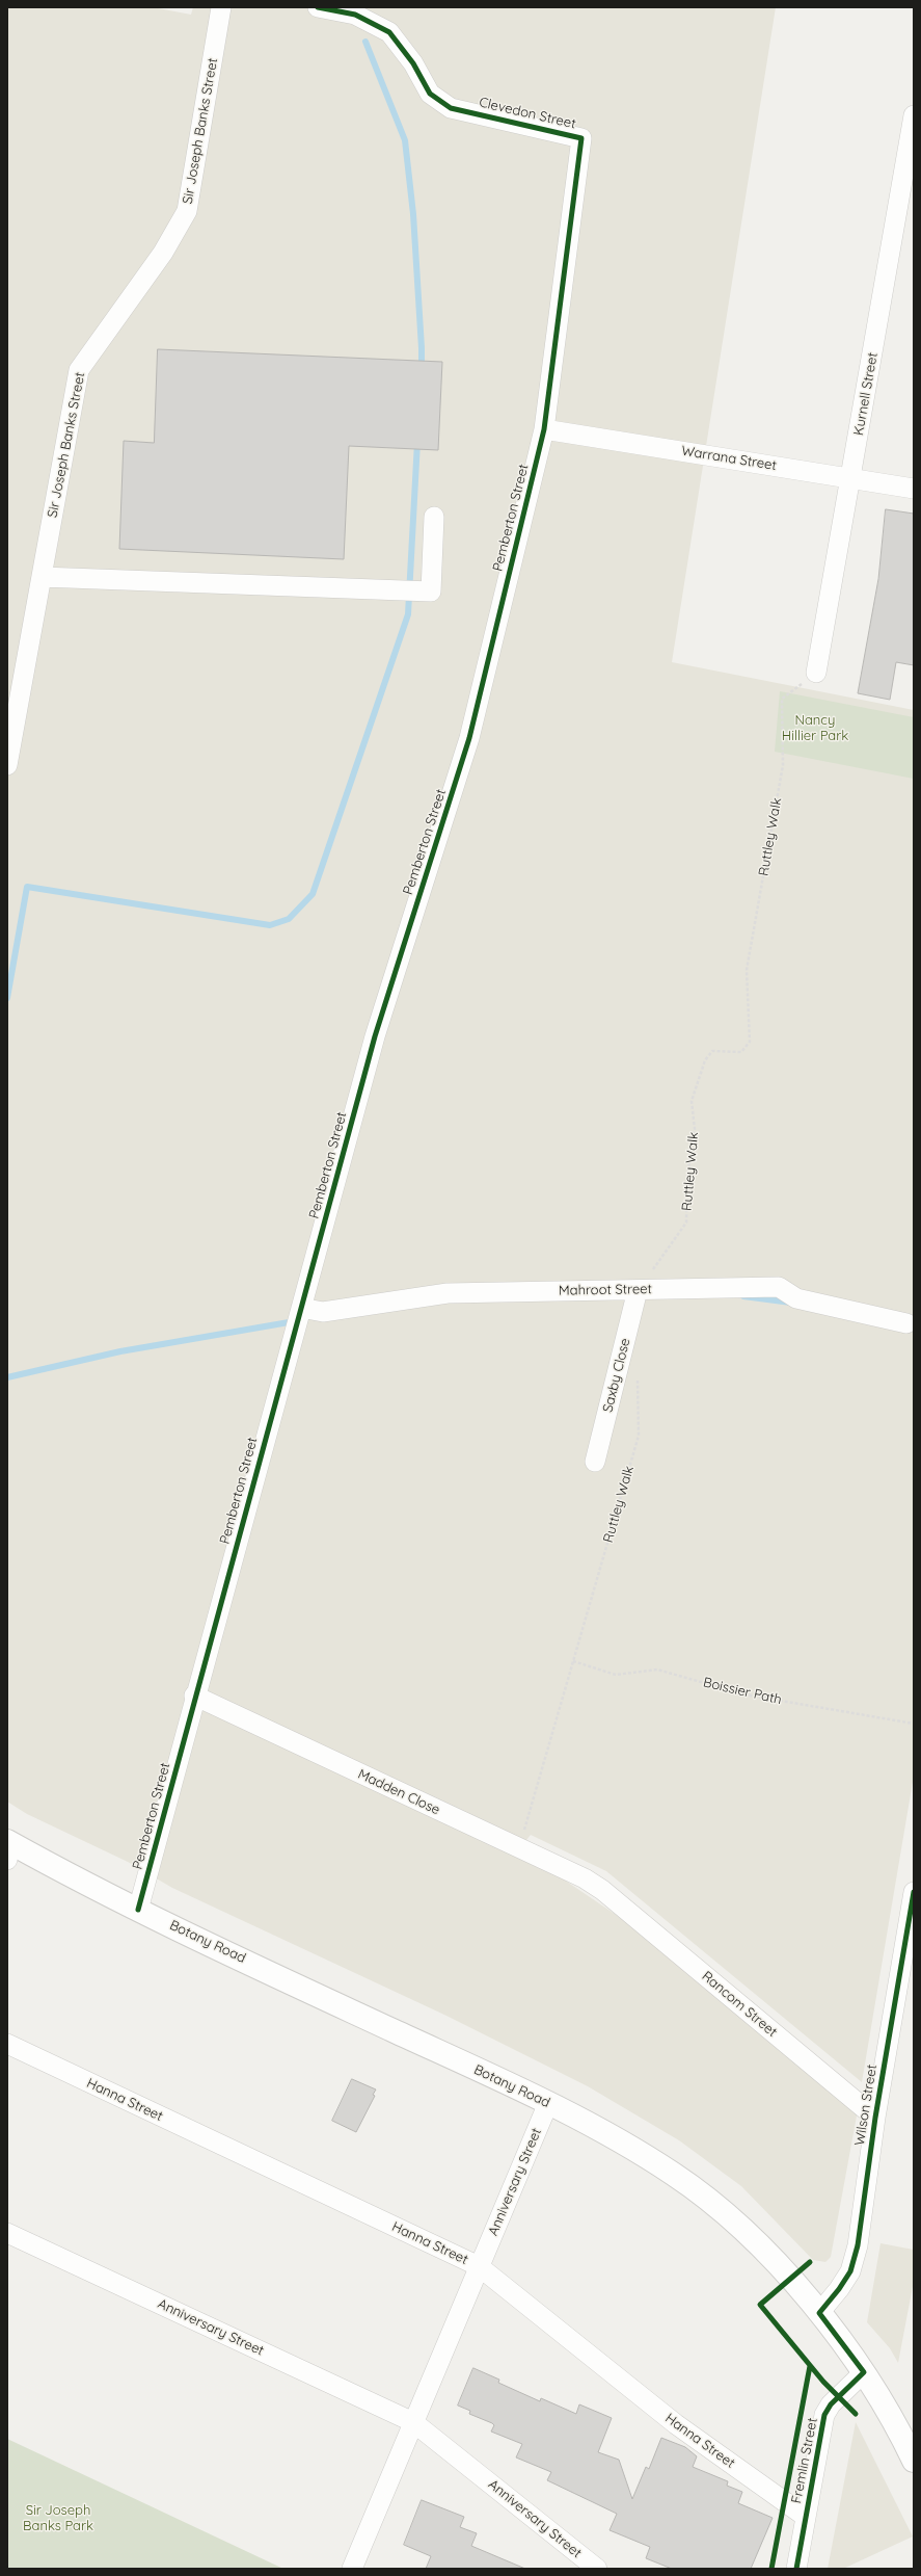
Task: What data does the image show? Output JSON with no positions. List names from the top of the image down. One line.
{"streets":{"main road":["Botany Road"],"street":["Clevedon Street","Sir Joseph Banks Street","Kurnell Street","Warrana Street","Pemberton Street","Mahroot Street","Saxby Close","Madden Close","Rancom Street","Hanna Street","Wilson Street","Anniversary Street","Fremlin Street"],"path":["Ruttley Walk","Boissier Path"]},"crossings":[["Clevedon Street","Warrana Street"],["Clevedon Street","Pemberton Street"],["Kurnell Street","Warrana Street"],["Kurnell Street","Ruttley Walk"],["Warrana Street","Pemberton Street"],["Pemberton Street","Mahroot Street"],["Pemberton Street","Madden Close"],["Pemberton Street","Botany Road"],["Ruttley Walk","Mahroot Street"],["Ruttley Walk","Saxby Close"],["Ruttley Walk","Boissier Path"],["Ruttley Walk","Madden Close"],["Mahroot Street","Saxby Close"],["Madden Close","Rancom Street"],["Botany Road","Wilson Street"],["Botany Road","Anniversary Street"],["Botany Road","Fremlin Street"],["Rancom Street","Wilson Street"],["Hanna Street","Anniversary Street"],["Hanna Street","Fremlin Street"]],"parks":["Nancy Hillier Park","Sir Joseph Banks Park"]}
